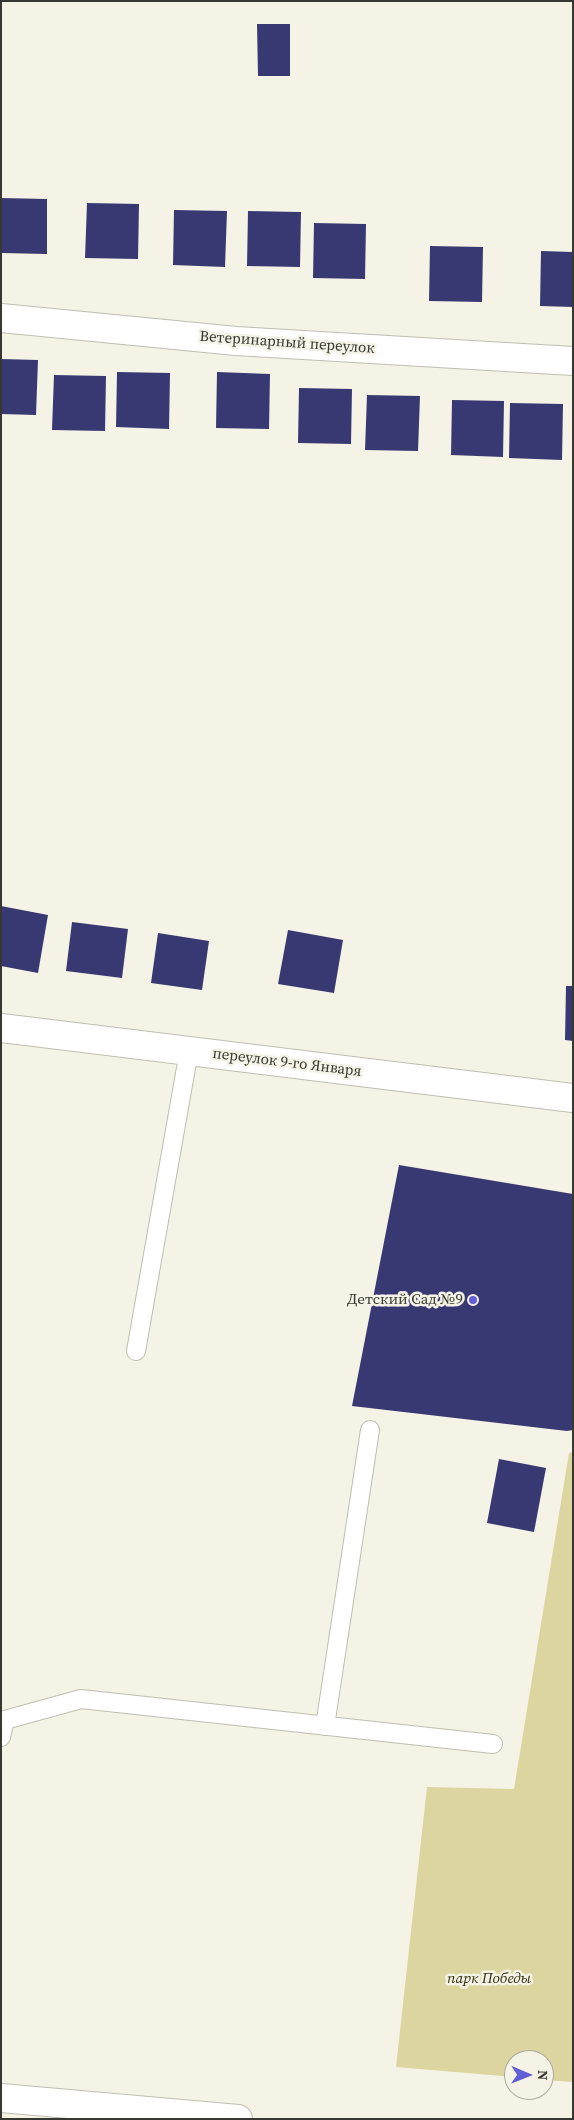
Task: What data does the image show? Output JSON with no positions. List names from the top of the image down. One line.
{"streets":{"street":["Ветеринарный переулок","переулок 9-го Января"]},"parks":["парк Победы"],"places":["Детский Сад №9"],"north":"right"}
